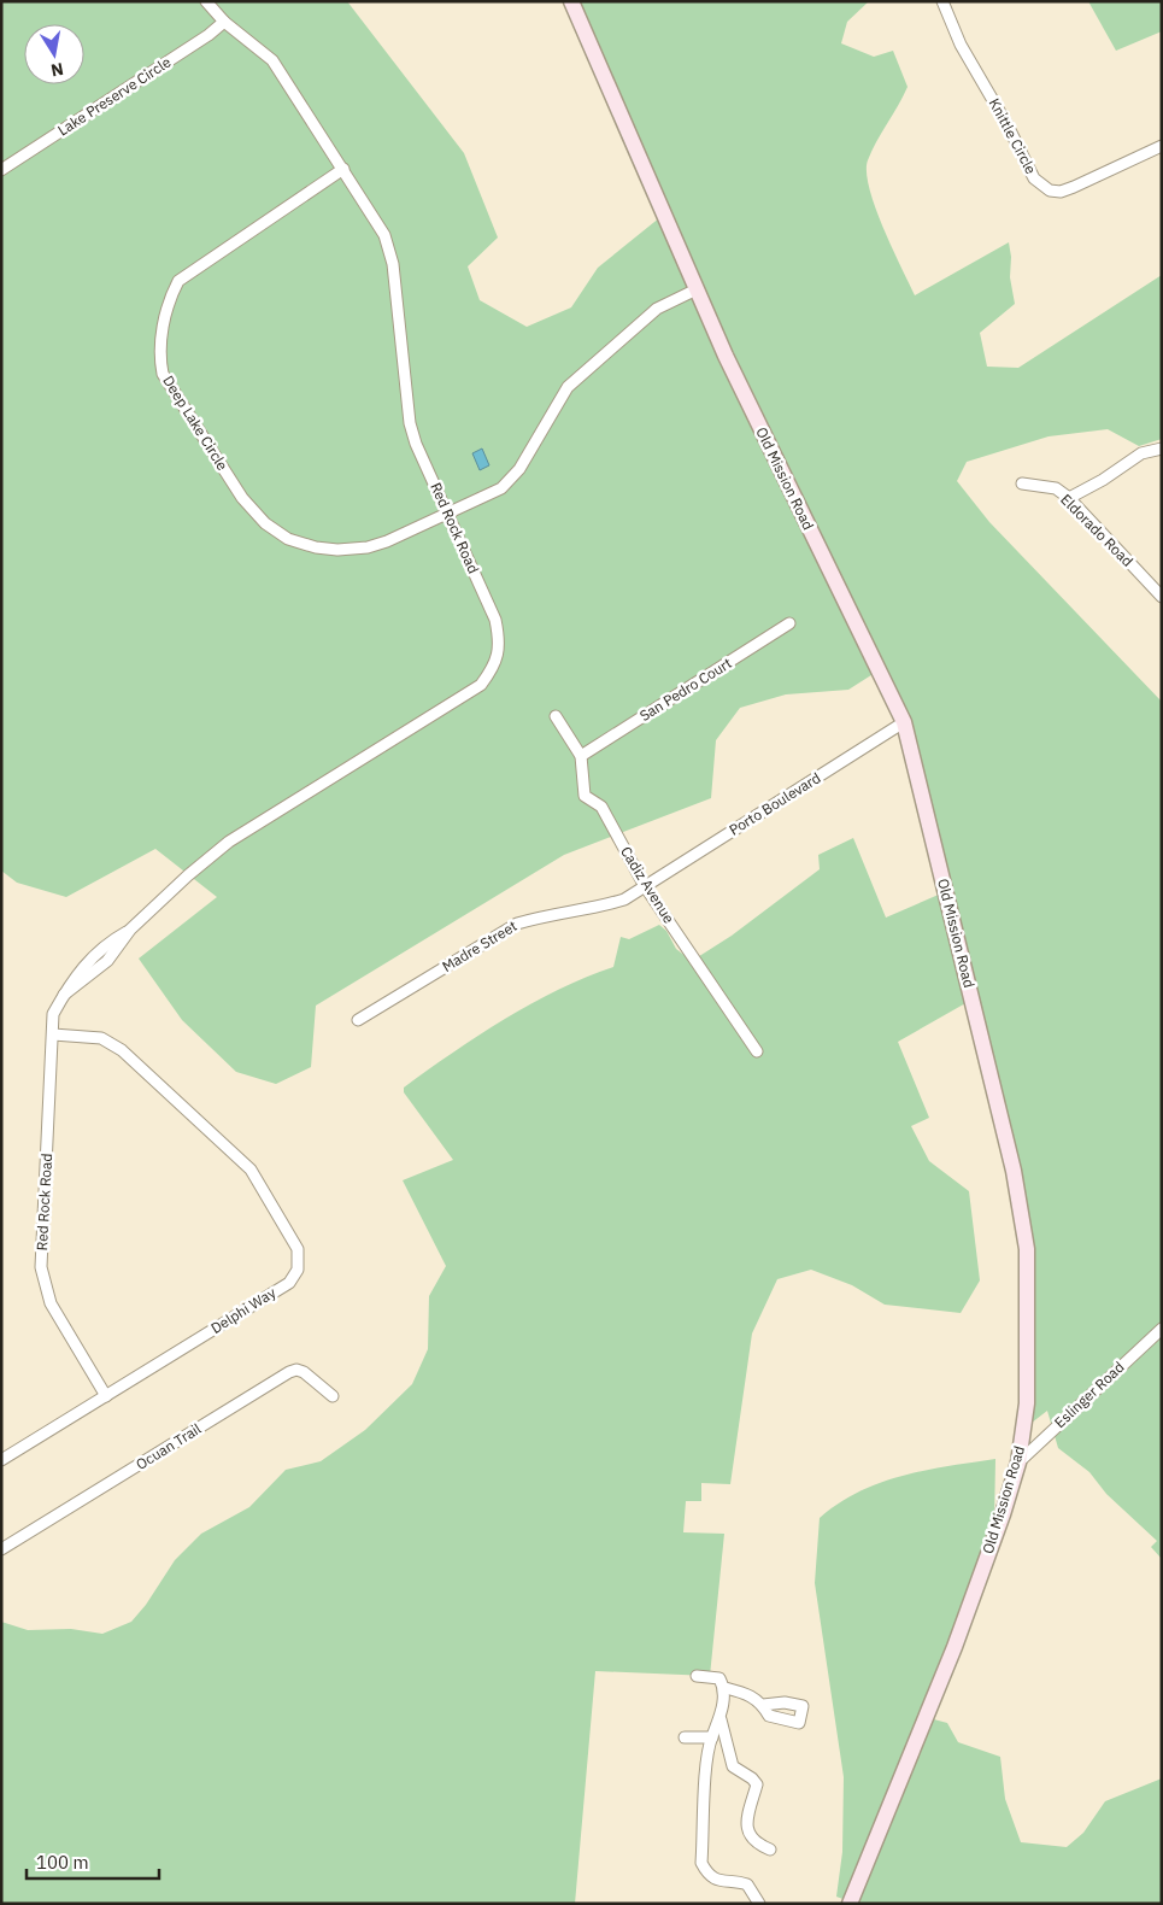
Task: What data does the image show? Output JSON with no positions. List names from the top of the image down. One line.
{"streets":{"street":["Lake Preserve Circle","Knittle Circle","Deep Lake Circle","Old Mission Road","Red Rock Road","Eldorado Road","San Pedro Court","Porto Boulevard","Cadiz Avenue","Madre Street","Delphi Way","Eslinger Road","Ocuan Trail"]},"crossings":[["Lake Preserve Circle","Red Rock Road"],["Deep Lake Circle","Old Mission Road"],["Deep Lake Circle","Red Rock Road"],["Old Mission Road","Porto Boulevard"],["Old Mission Road","Eslinger Road"],["Red Rock Road","Delphi Way"],["San Pedro Court","Cadiz Avenue"],["Porto Boulevard","Cadiz Avenue"],["Porto Boulevard","Madre Street"],["Cadiz Avenue","Madre Street"]],"scale_bar":"100 m","north":"bottom"}
